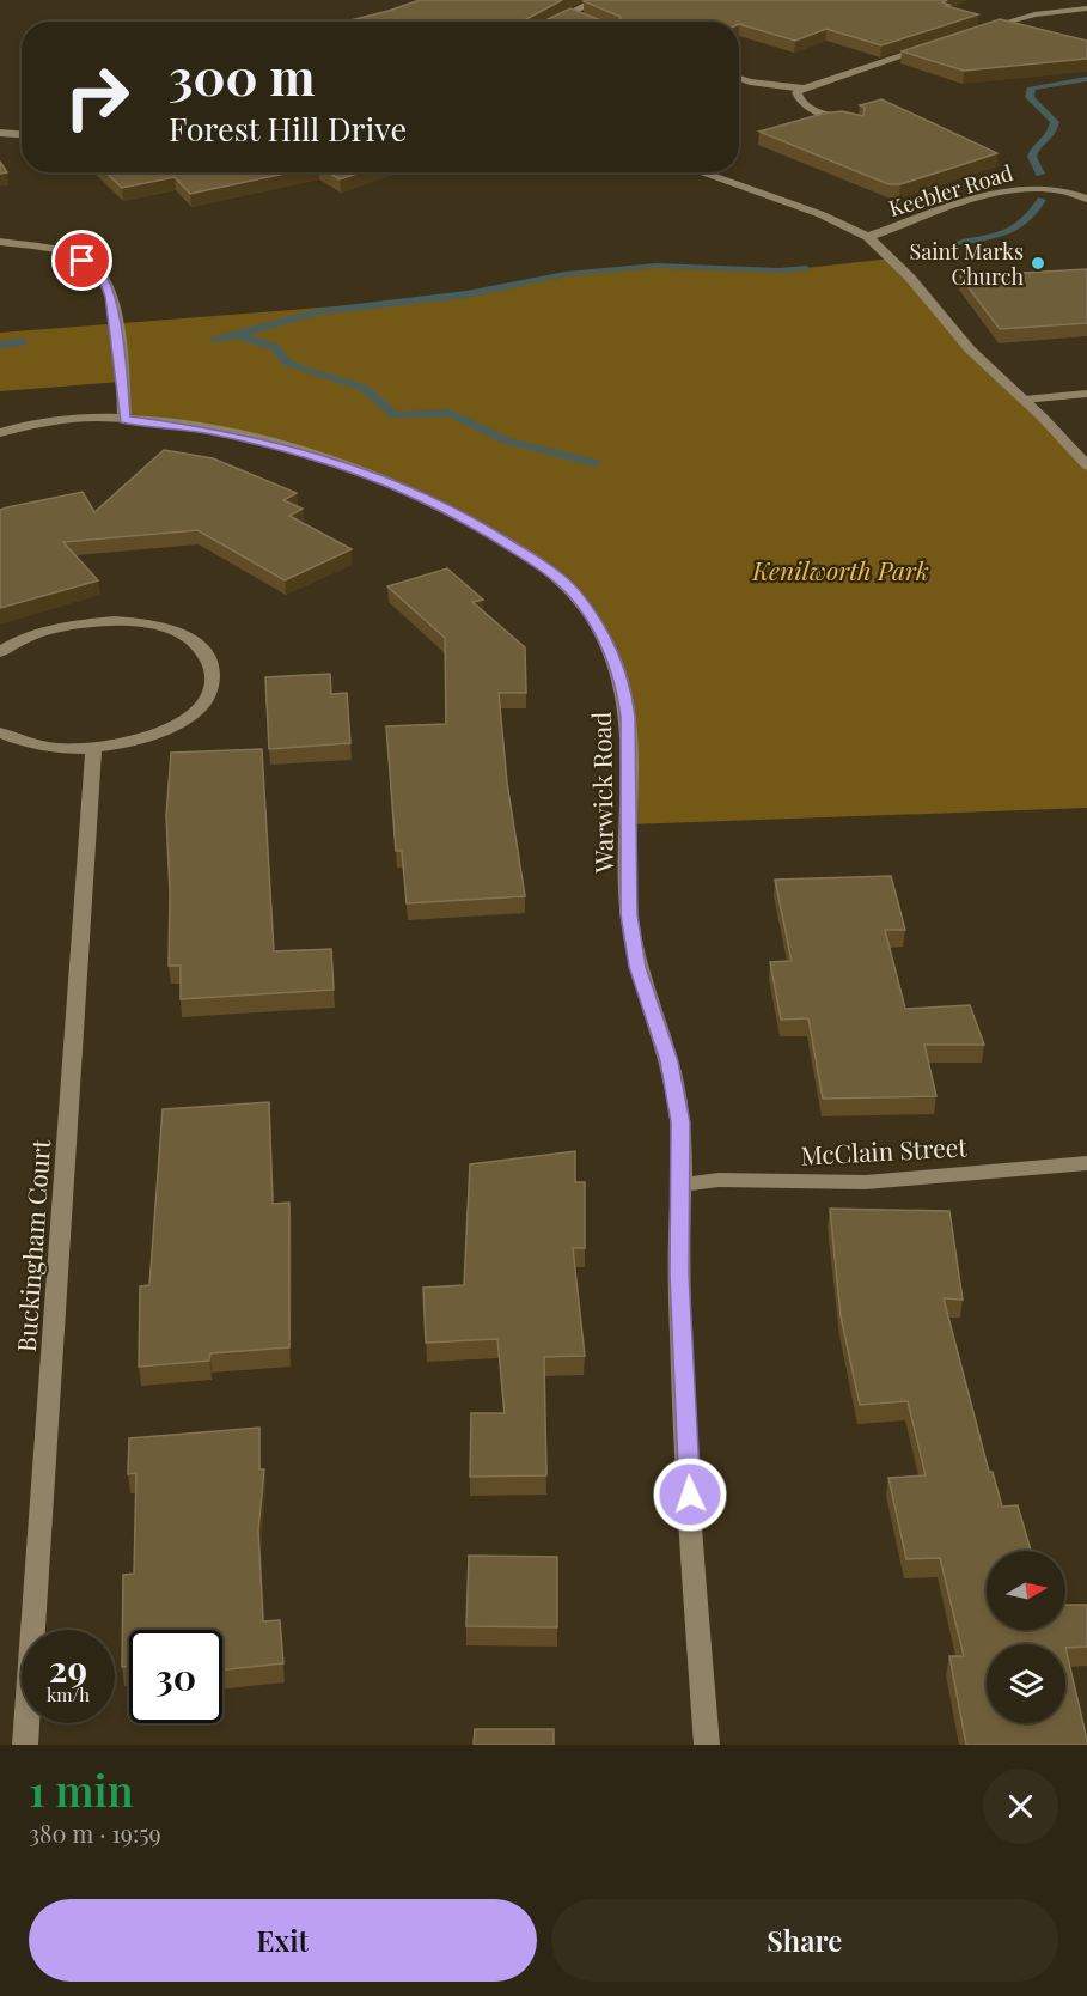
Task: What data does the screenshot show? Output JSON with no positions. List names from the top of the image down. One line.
{"streets":{"street":["Keebler Road","Warwick Road","McClain Street","Buckingham Court"]},"crossings":[["Warwick Road","McClain Street"]],"parks":["Kenilworth Park"],"places":["Saint Marks Church"],"north":"right","page":{"turn":["300 m","Forest Hill Drive"],"speed":"29 km/h","limit":"30","heading":["1 min","380 m · 19:59"],"buttons":["Exit","Share"]}}
